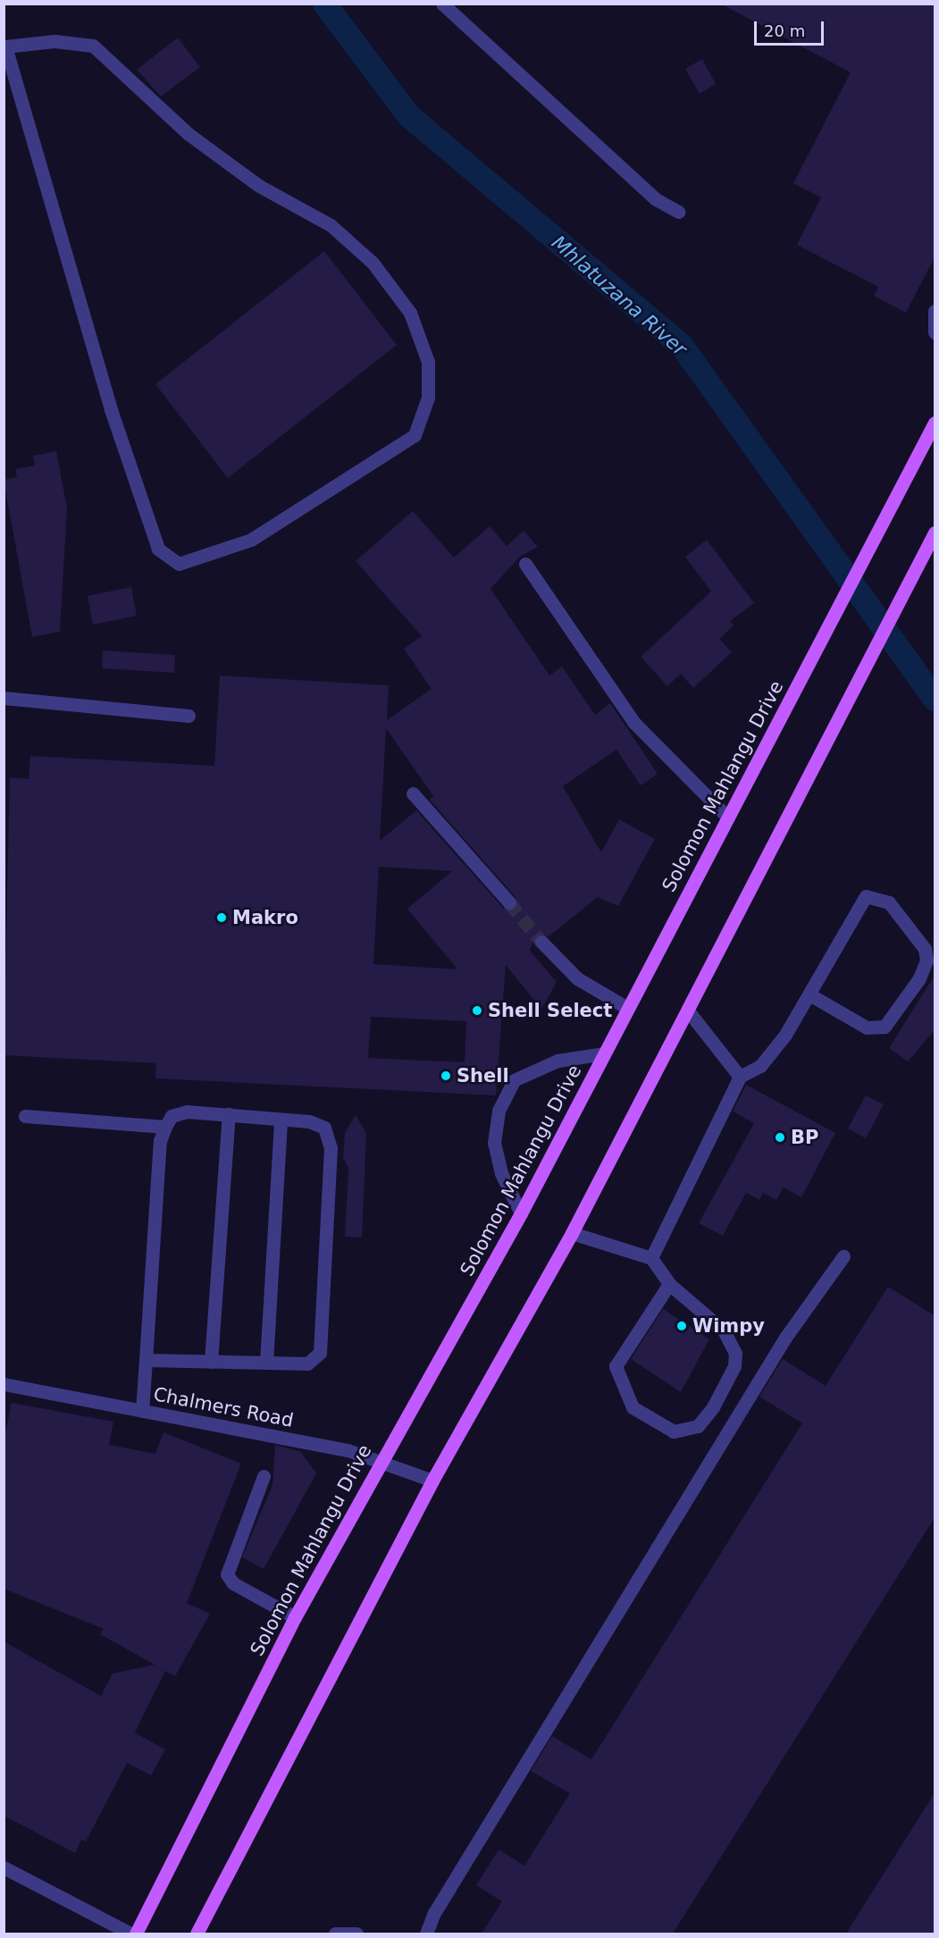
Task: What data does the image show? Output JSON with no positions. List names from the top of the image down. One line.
{"streets":{"main road":["Solomon Mahlangu Drive"],"street":["Chalmers Road"]},"crossings":[["Solomon Mahlangu Drive","Chalmers Road"]],"water":["Mhlatuzana River"],"places":["Makro","Shell Select","Shell","BP","Wimpy"],"scale_bar":"20 m"}
